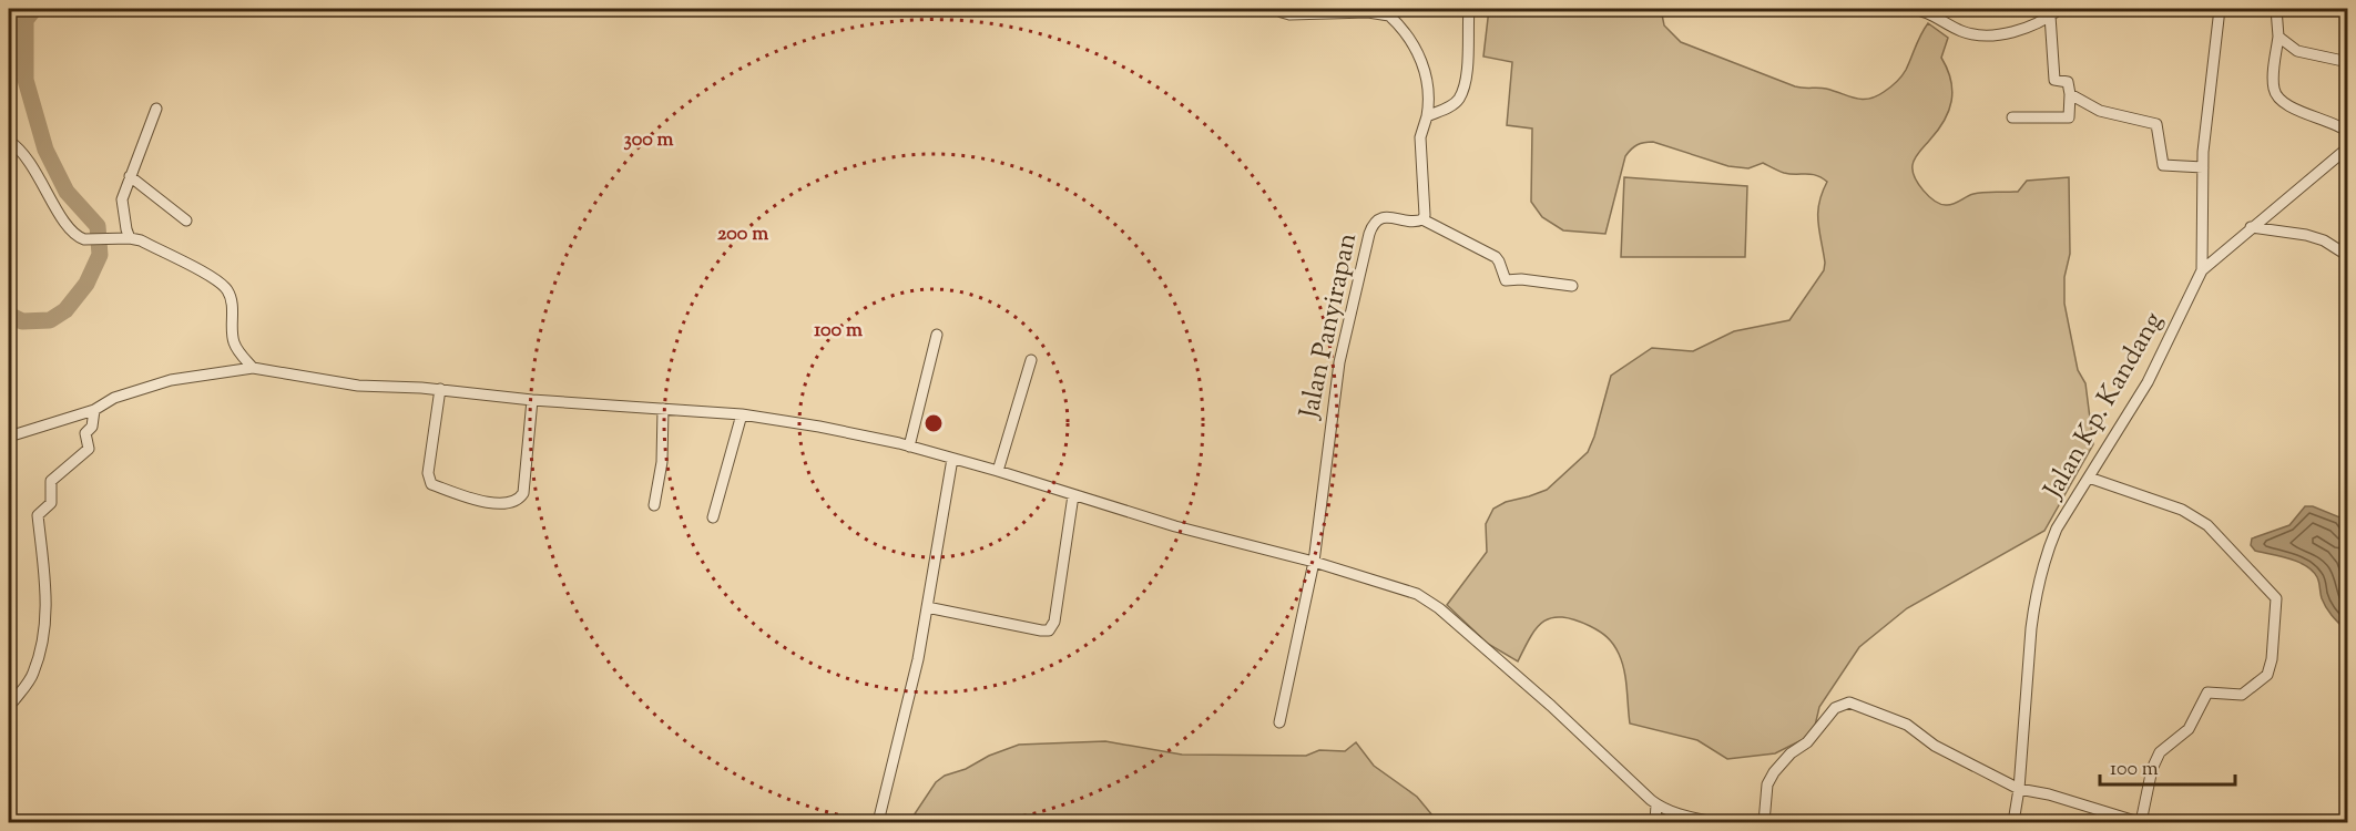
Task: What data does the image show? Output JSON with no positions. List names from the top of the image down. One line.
{"streets":{"street":["Jalan Panyirapan","Jalan Kp. Kandang"]},"scale_bar":"100 m","rings":["300 m","200 m","100 m"]}
